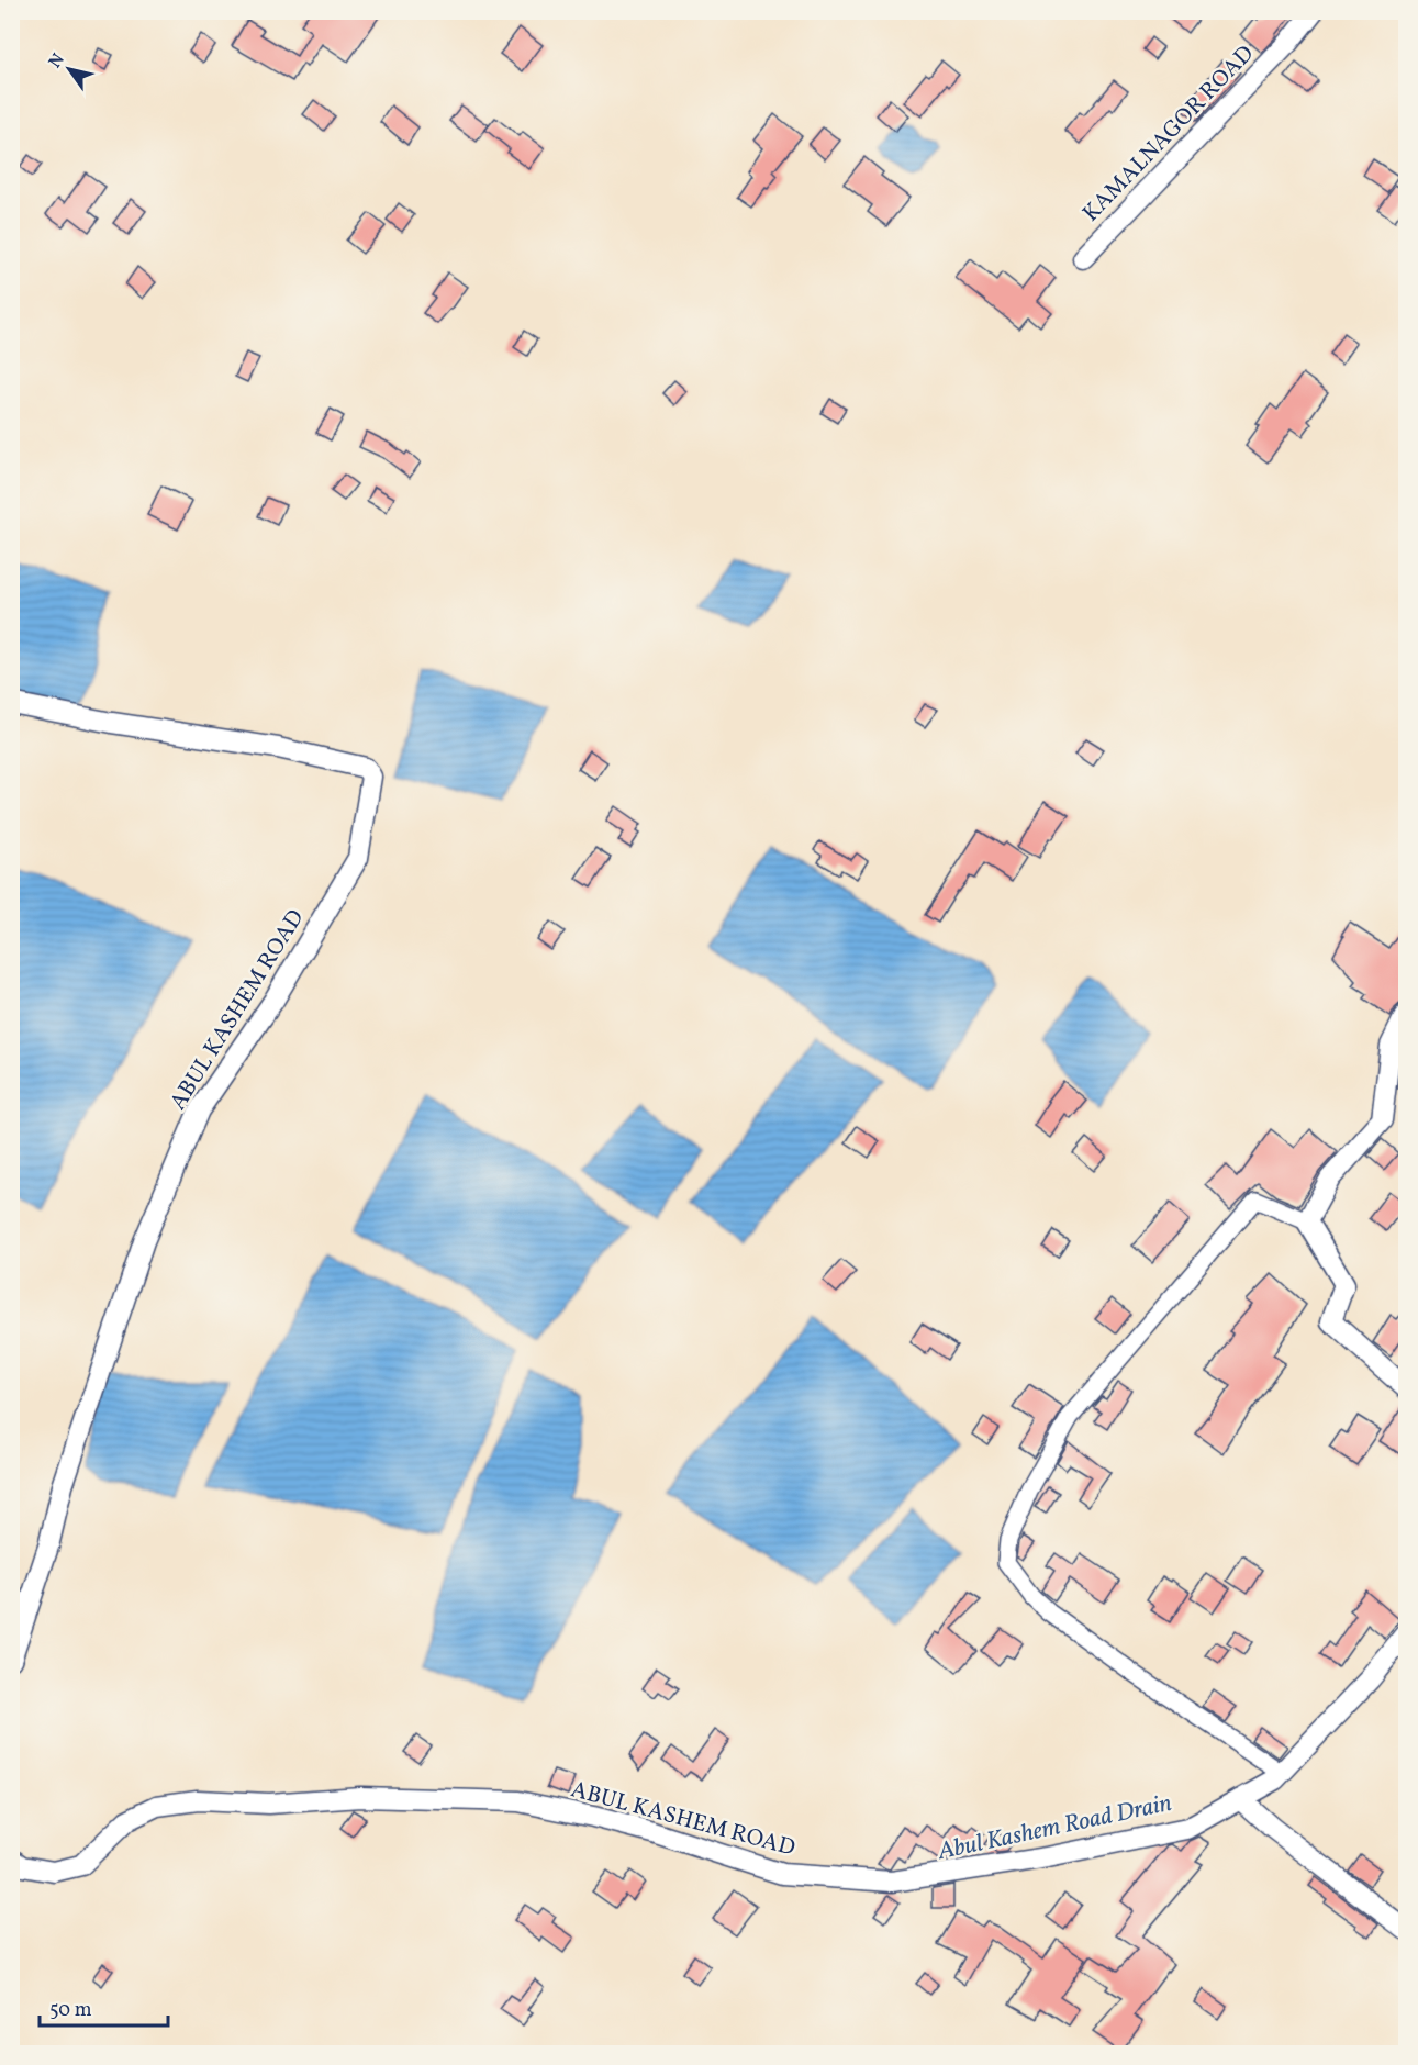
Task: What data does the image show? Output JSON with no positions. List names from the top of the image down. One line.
{"streets":{"street":["KAMALNAGOR ROAD","ABUL KASHEM ROAD"]},"water":["Abul Kashem Road Drain"],"scale_bar":"50 m","north":"top left"}
